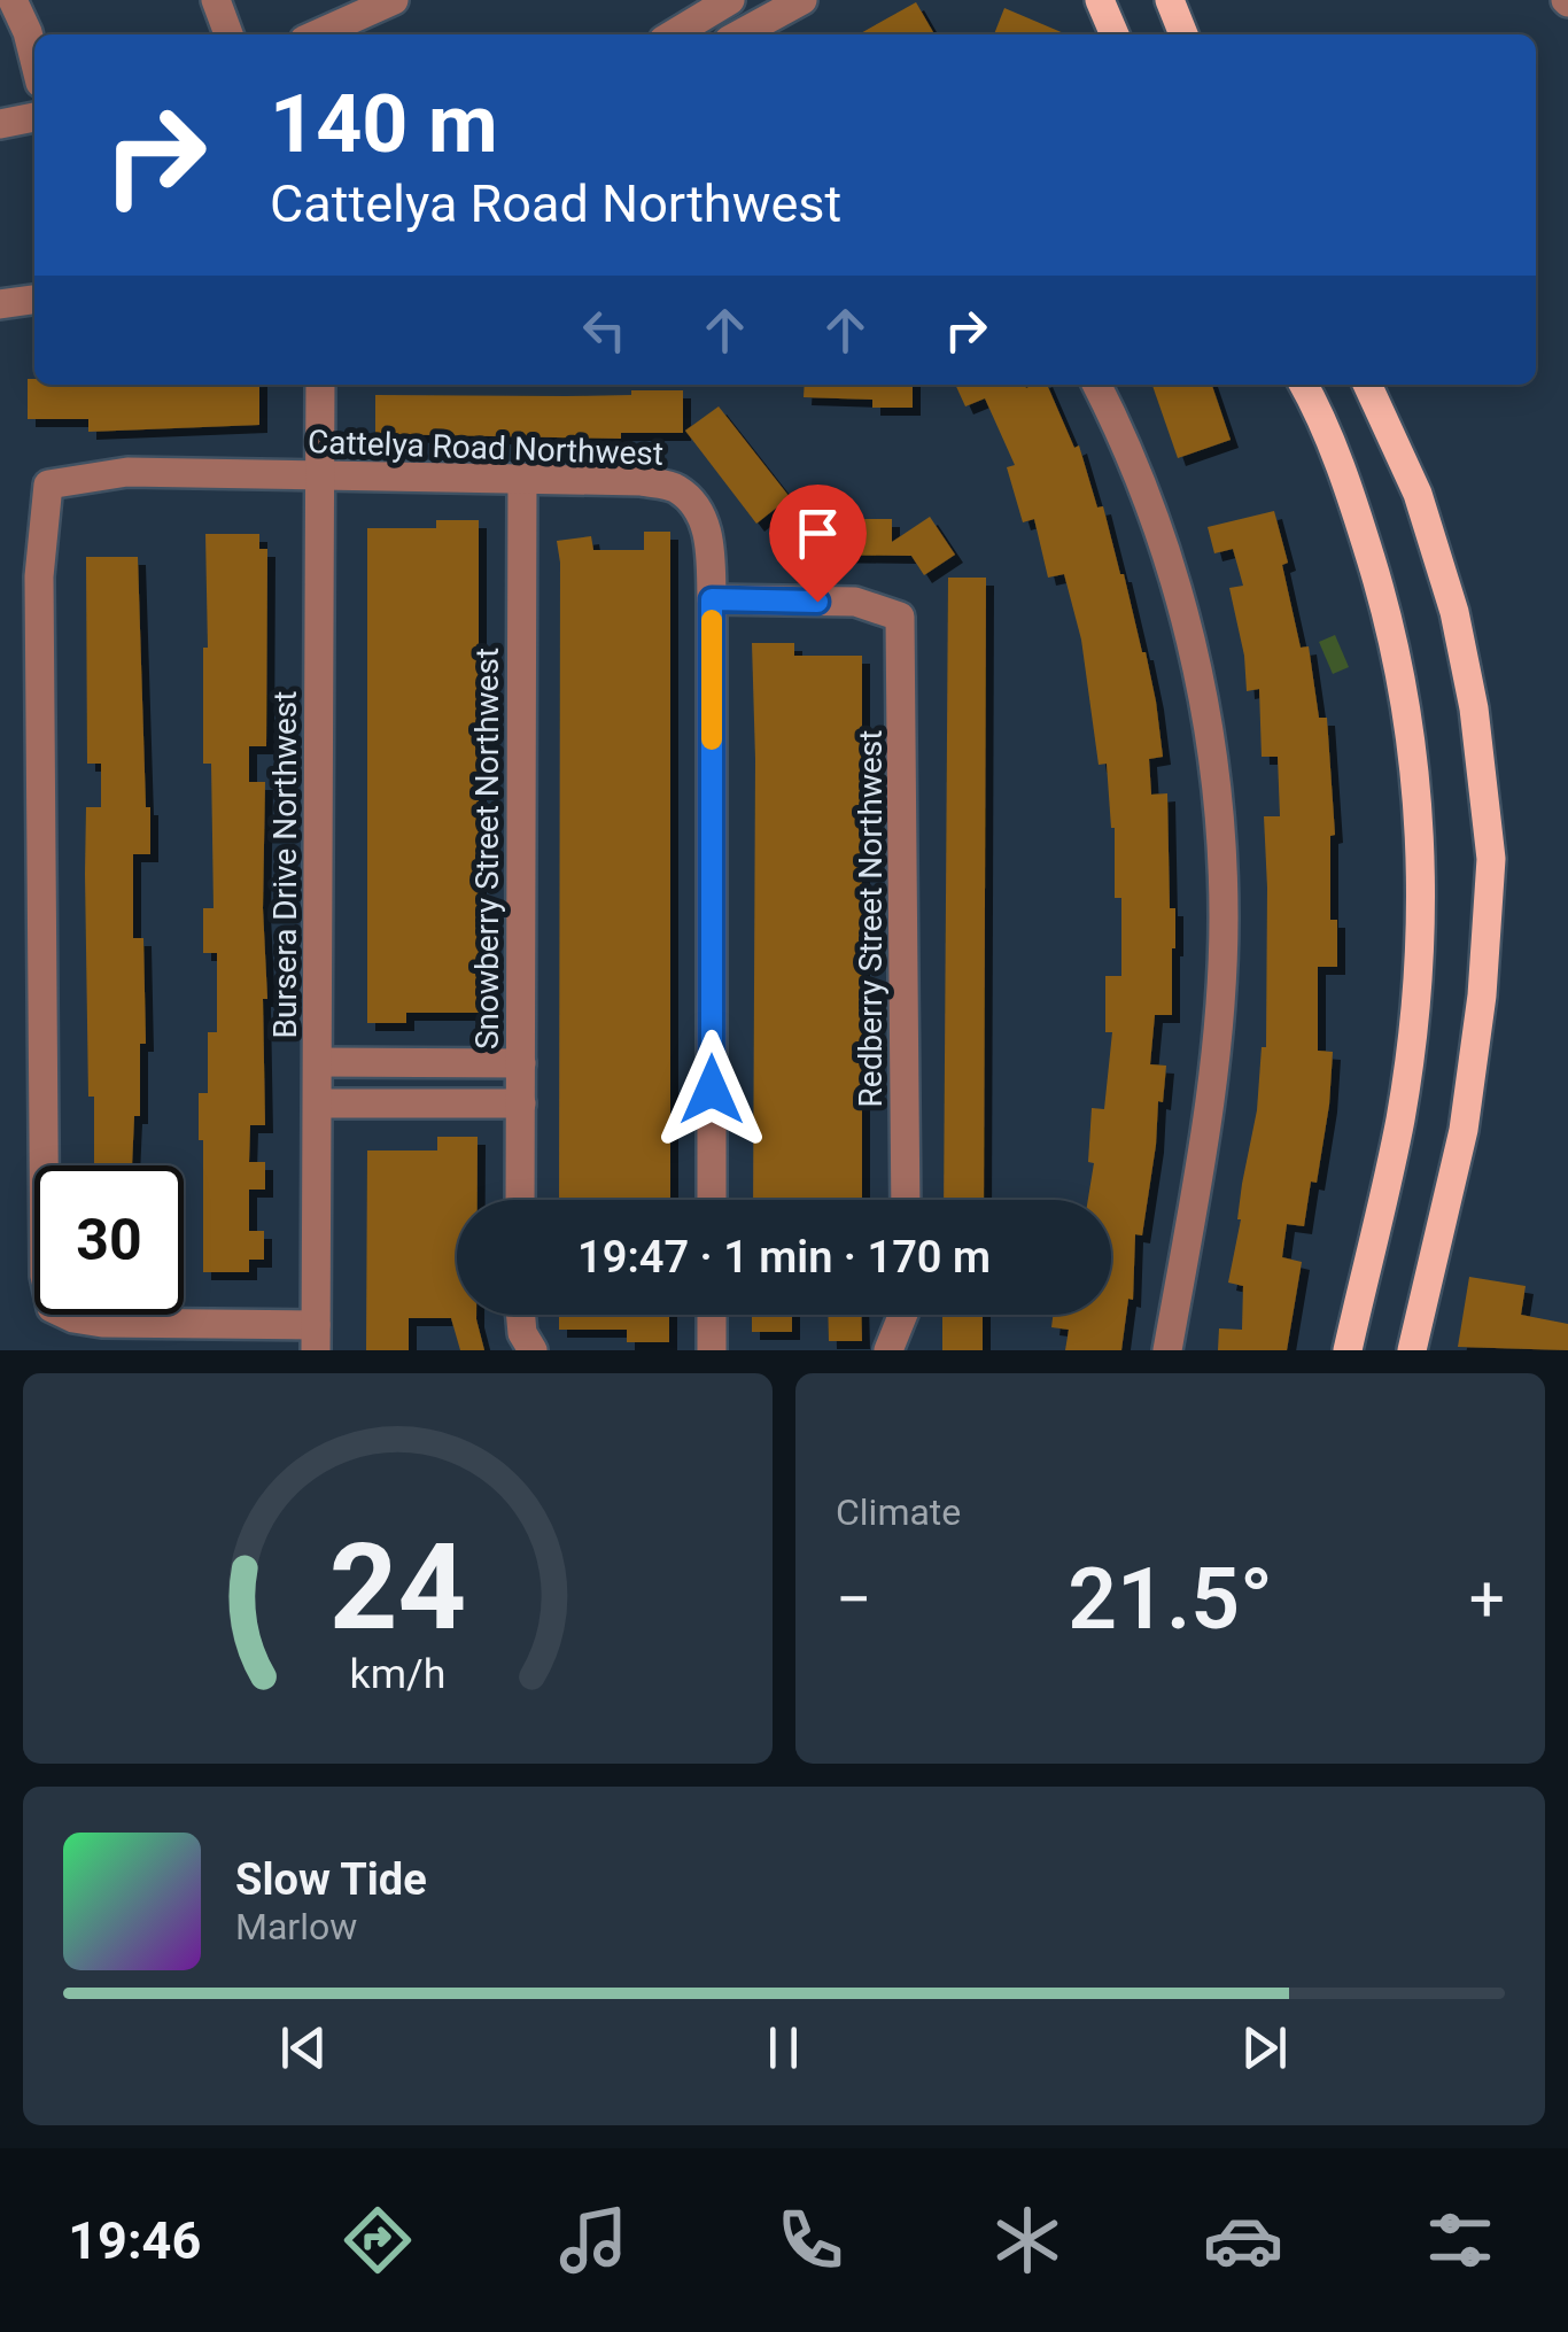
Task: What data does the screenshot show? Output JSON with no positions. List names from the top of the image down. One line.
{"streets":{"street":["Cattelya Road Northwest","Snowberry Street Northwest","Bursera Drive Northwest","Redberry Street Northwest"]},"crossings":[["Cattelya Road Northwest","Snowberry Street Northwest"],["Cattelya Road Northwest","Bursera Drive Northwest"],["Cattelya Road Northwest","Redberry Street Northwest"]],"page":{"turn":["140 m","Cattelya Road Northwest"],"limit":"30","trip":"19:47 · 1 min · 170 m","tile":"Climate","heat":["−","21.5°","+"],"song":["Slow Tide","Marlow"],"tabs":"19:46","gauge":["24","km/h"]}}
